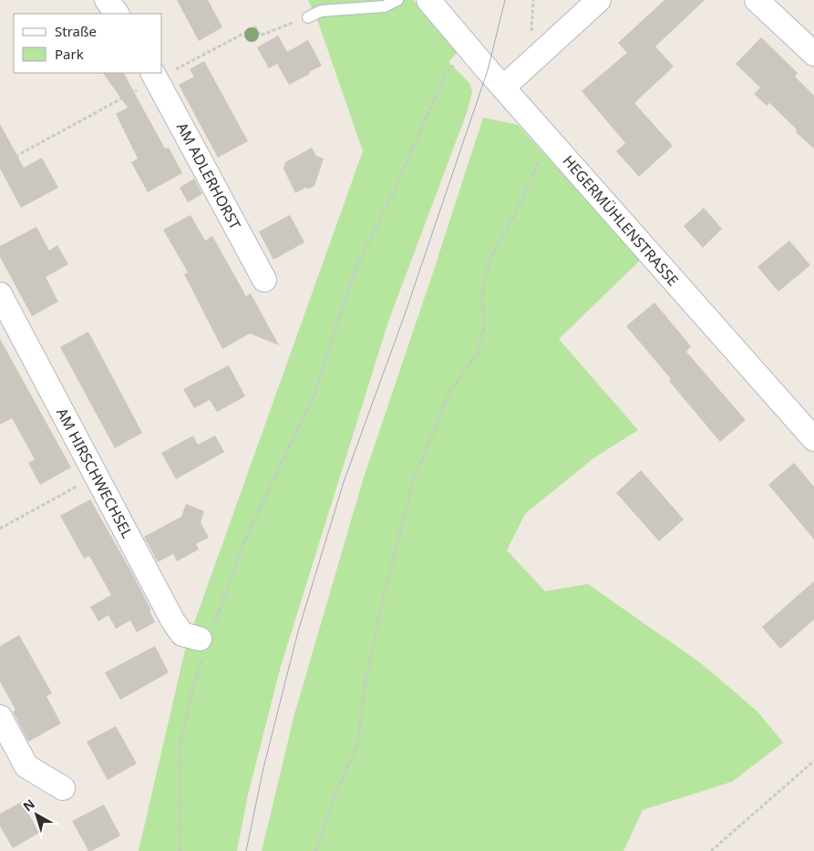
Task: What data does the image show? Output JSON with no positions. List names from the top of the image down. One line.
{"streets":{"street":["AM ADLERHORST","HEGERMÜHLENSTRASSE","AM HIRSCHWECHSEL"]},"legend":["Straße","Park"],"north":"top left"}
